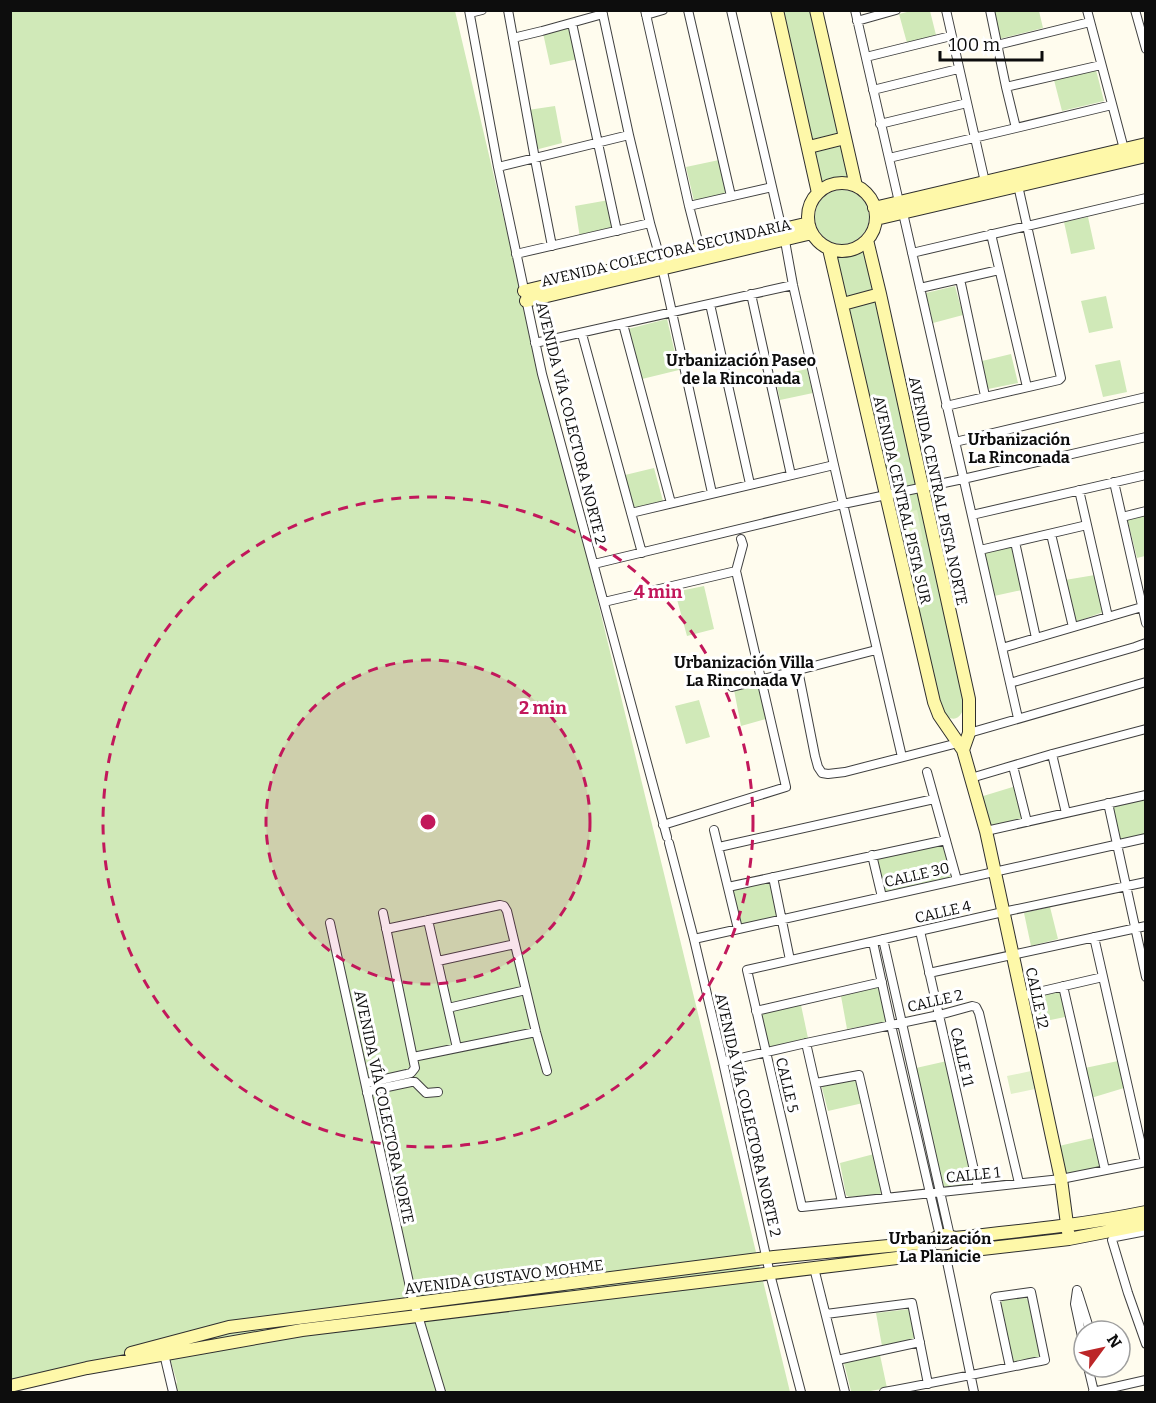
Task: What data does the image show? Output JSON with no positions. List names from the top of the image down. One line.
{"streets":{"street":["AVENIDA COLECTORA SECUNDARIA","AVENIDA VÍA COLECTORA NORTE 2","AVENIDA CENTRAL PISTA NORTE","AVENIDA CENTRAL PISTA SUR","CALLE 30","CALLE 4","CALLE 12","CALLE 2","CALLE 11","CALLE 5","AVENIDA VÍA COLECTORA NORTE","CALLE 1","AVENIDA GUSTAVO MOHME"]},"crossings":[["AVENIDA COLECTORA SECUNDARIA","AVENIDA VÍA COLECTORA NORTE 2"],["AVENIDA COLECTORA SECUNDARIA","AVENIDA CENTRAL PISTA NORTE"],["AVENIDA COLECTORA SECUNDARIA","AVENIDA CENTRAL PISTA SUR"],["AVENIDA VÍA COLECTORA NORTE 2","CALLE 30"],["AVENIDA VÍA COLECTORA NORTE 2","CALLE 2"],["AVENIDA VÍA COLECTORA NORTE 2","AVENIDA GUSTAVO MOHME"],["AVENIDA CENTRAL PISTA NORTE","AVENIDA CENTRAL PISTA SUR"],["AVENIDA CENTRAL PISTA SUR","CALLE 12"],["CALLE 30","CALLE 12"],["CALLE 4","CALLE 12"],["CALLE 4","CALLE 11"],["CALLE 4","CALLE 5"],["CALLE 12","CALLE 1"],["CALLE 12","AVENIDA GUSTAVO MOHME"],["CALLE 2","CALLE 11"],["CALLE 2","CALLE 5"],["CALLE 2","CALLE 1"],["CALLE 11","CALLE 1"],["CALLE 5","CALLE 1"],["AVENIDA VÍA COLECTORA NORTE","AVENIDA GUSTAVO MOHME"]],"districts":["Urbanización Paseo de la Rinconada","Urbanización La Rinconada","Urbanización Villa La Rinconada V","Urbanización La Planicie"],"scale_bar":"100 m","north":"top right","rings":["4 min","2 min"]}
